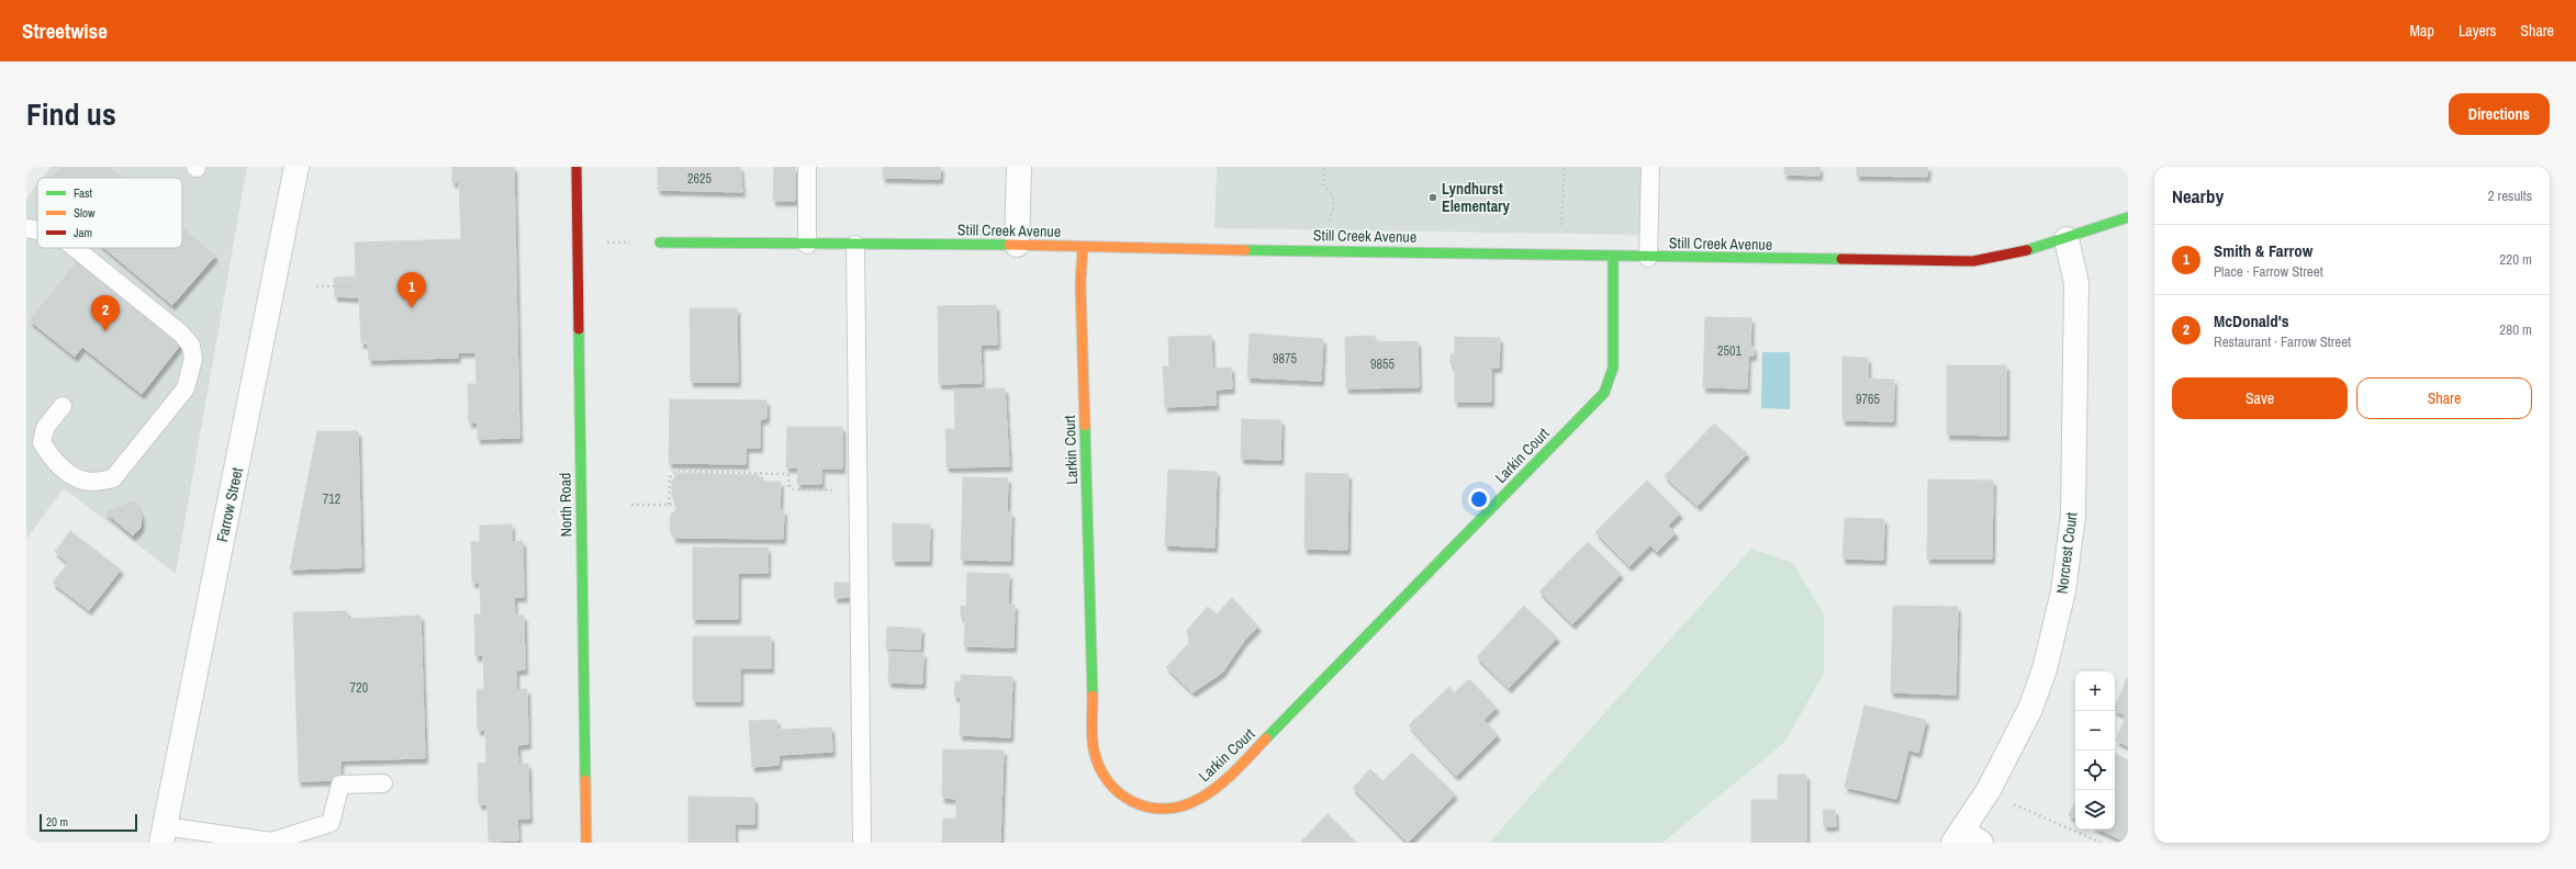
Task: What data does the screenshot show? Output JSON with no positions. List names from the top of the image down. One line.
{"streets":{"street":["Still Creek Avenue","Larkin Court","Farrow Street","North Road","Norcrest Court"]},"crossings":[["Still Creek Avenue","Larkin Court"],["Still Creek Avenue","Norcrest Court"]],"places":["Lyndhurst Elementary"],"house_numbers":["2625","2501","9875","9855","9765","712","720"],"legend":["Fast","Slow","Jam"],"scale_bar":"20 m","page":{"header":"Streetwise","nav":["Map","Layers","Share"],"title":"Find us","buttons":["Directions",["Save","Share"]],"heading":["Nearby","2 results"],"list":[{"mark":"1","name":"Smith & Farrow","note":"Place · Farrow Street","value":"220 m"},{"mark":"2","name":"McDonald's","note":"Restaurant · Farrow Street","value":"280 m"}],"pins":["1","2"],"map_buttons":["+","−"],"scale":"20 m"}}
